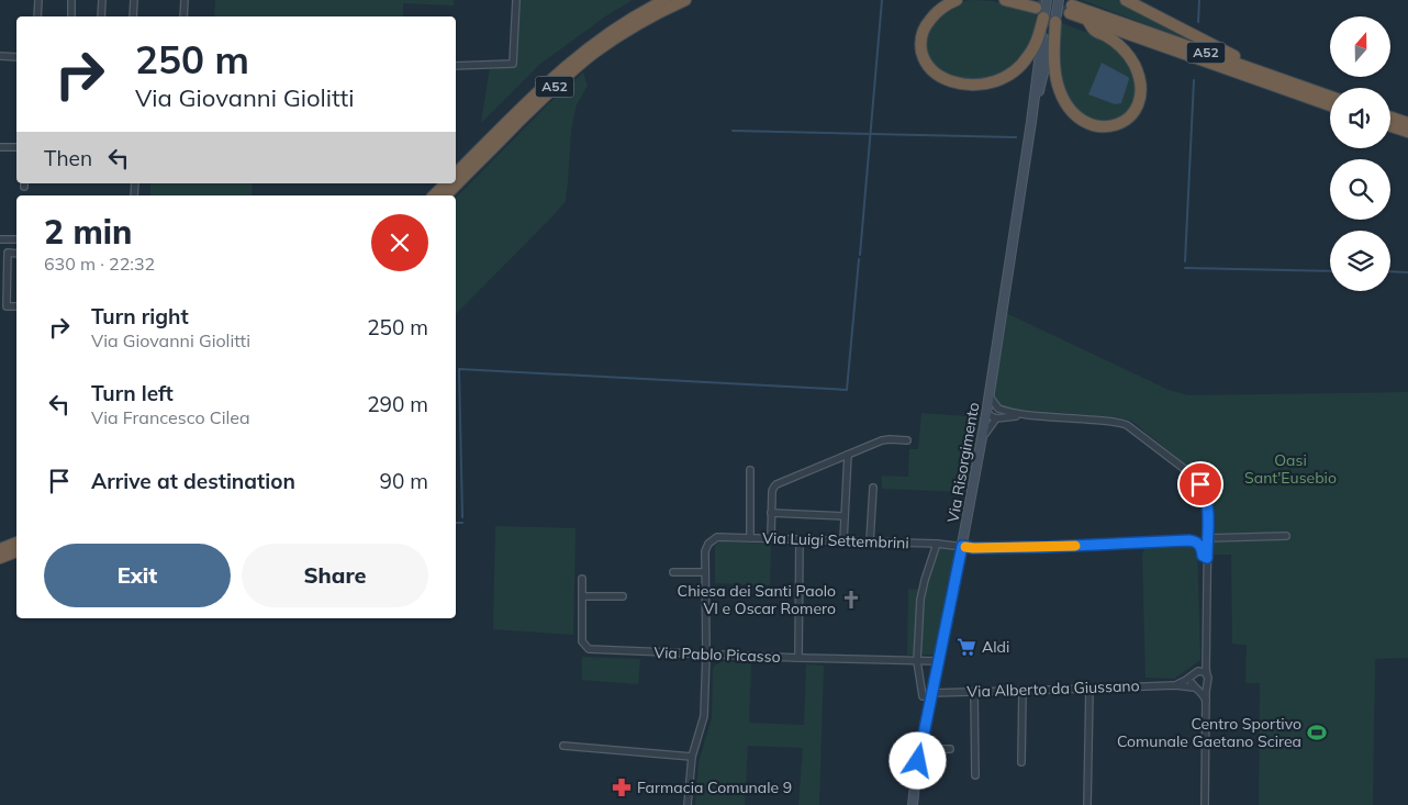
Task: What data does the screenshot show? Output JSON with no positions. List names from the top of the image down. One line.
{"streets":{"highway":["A52"],"street":["Via Risorgimento","Via Luigi Settembrini","Via Pablo Picasso","Via Alberto da Giussano"]},"crossings":[["A52","Via Risorgimento"],["Via Risorgimento","Via Luigi Settembrini"],["Via Risorgimento","Via Pablo Picasso"],["Via Risorgimento","Via Alberto da Giussano"]],"parks":["Oasi Sant'Eusebio"],"places":{"church":["Chiesa dei Santi Paolo VI e Oscar Romero"],"supermarket":["Aldi"],"sports":["Centro Sportivo Comunale Gaetano Scirea"],"pharmacy":["Farmacia Comunale 9"]},"north":"top","page":{"turn":["250 m","Via Giovanni Giolitti"],"then":"Then","heading":["2 min","630 m · 22:32"],"list":[{"name":"Turn right","note":"Via Giovanni Giolitti","value":"250 m"},{"name":"Turn left","note":"Via Francesco Cilea","value":"290 m"},{"name":"Arrive at destination","value":"90 m"}],"buttons":["Exit","Share"]}}
